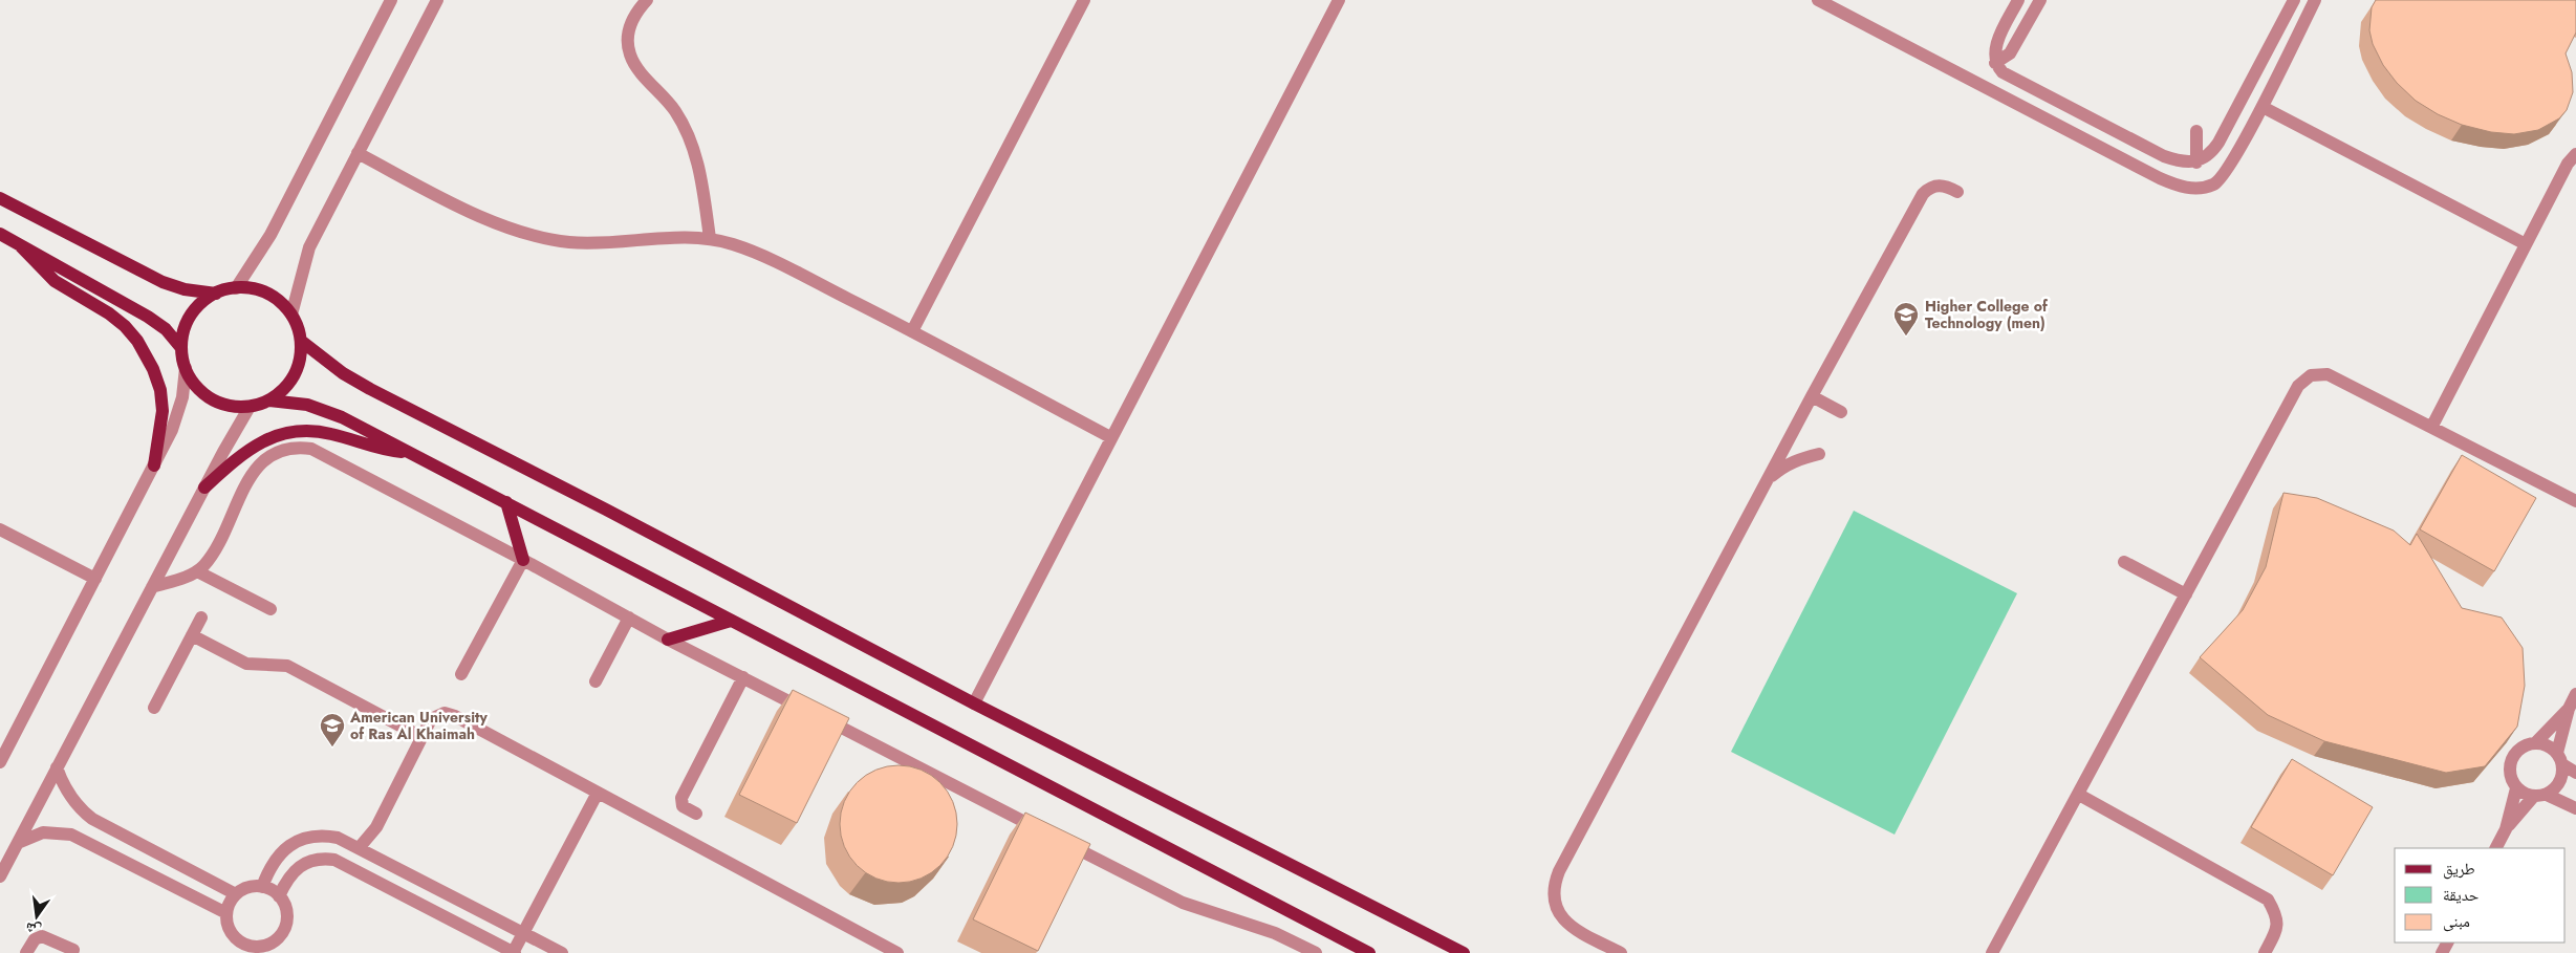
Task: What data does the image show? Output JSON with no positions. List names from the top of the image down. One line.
{"places":{"school or university":["Higher College of Technology (men)","American University of Ras Al Khaimah"]},"legend":["طريق","حديقة","مبنى"],"north":"bottom"}
